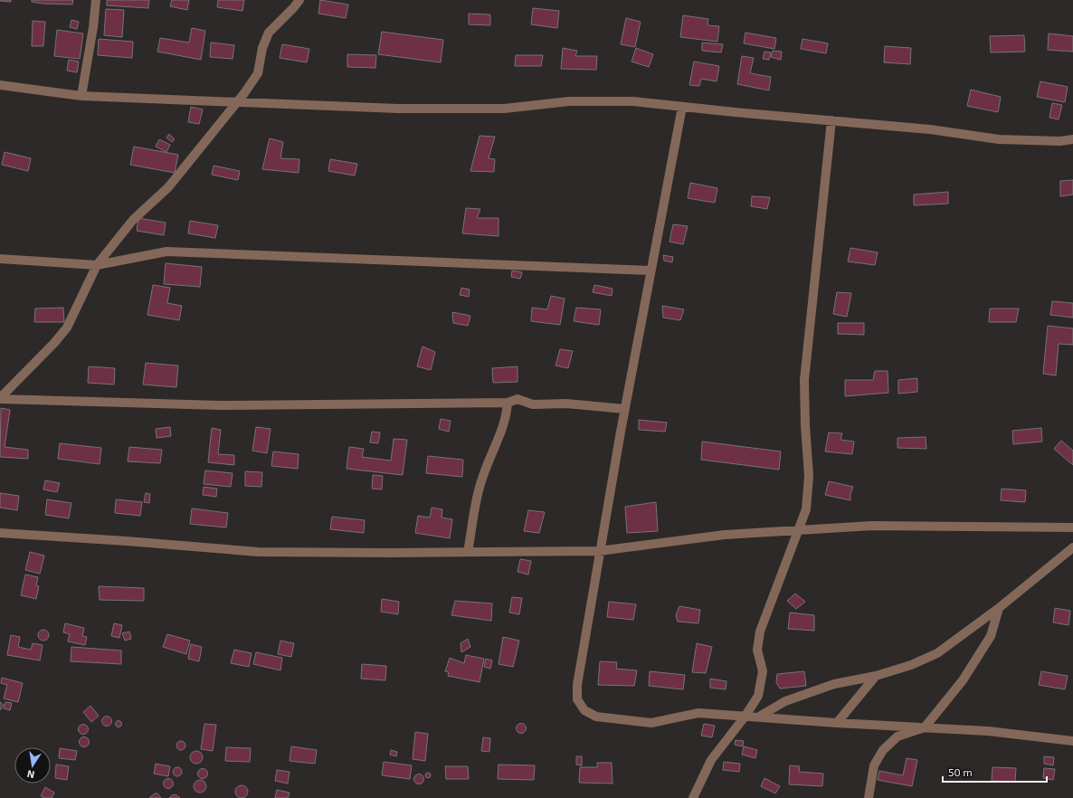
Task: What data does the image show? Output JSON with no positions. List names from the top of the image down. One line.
{"scale_bar":"50 m","north":"bottom"}
